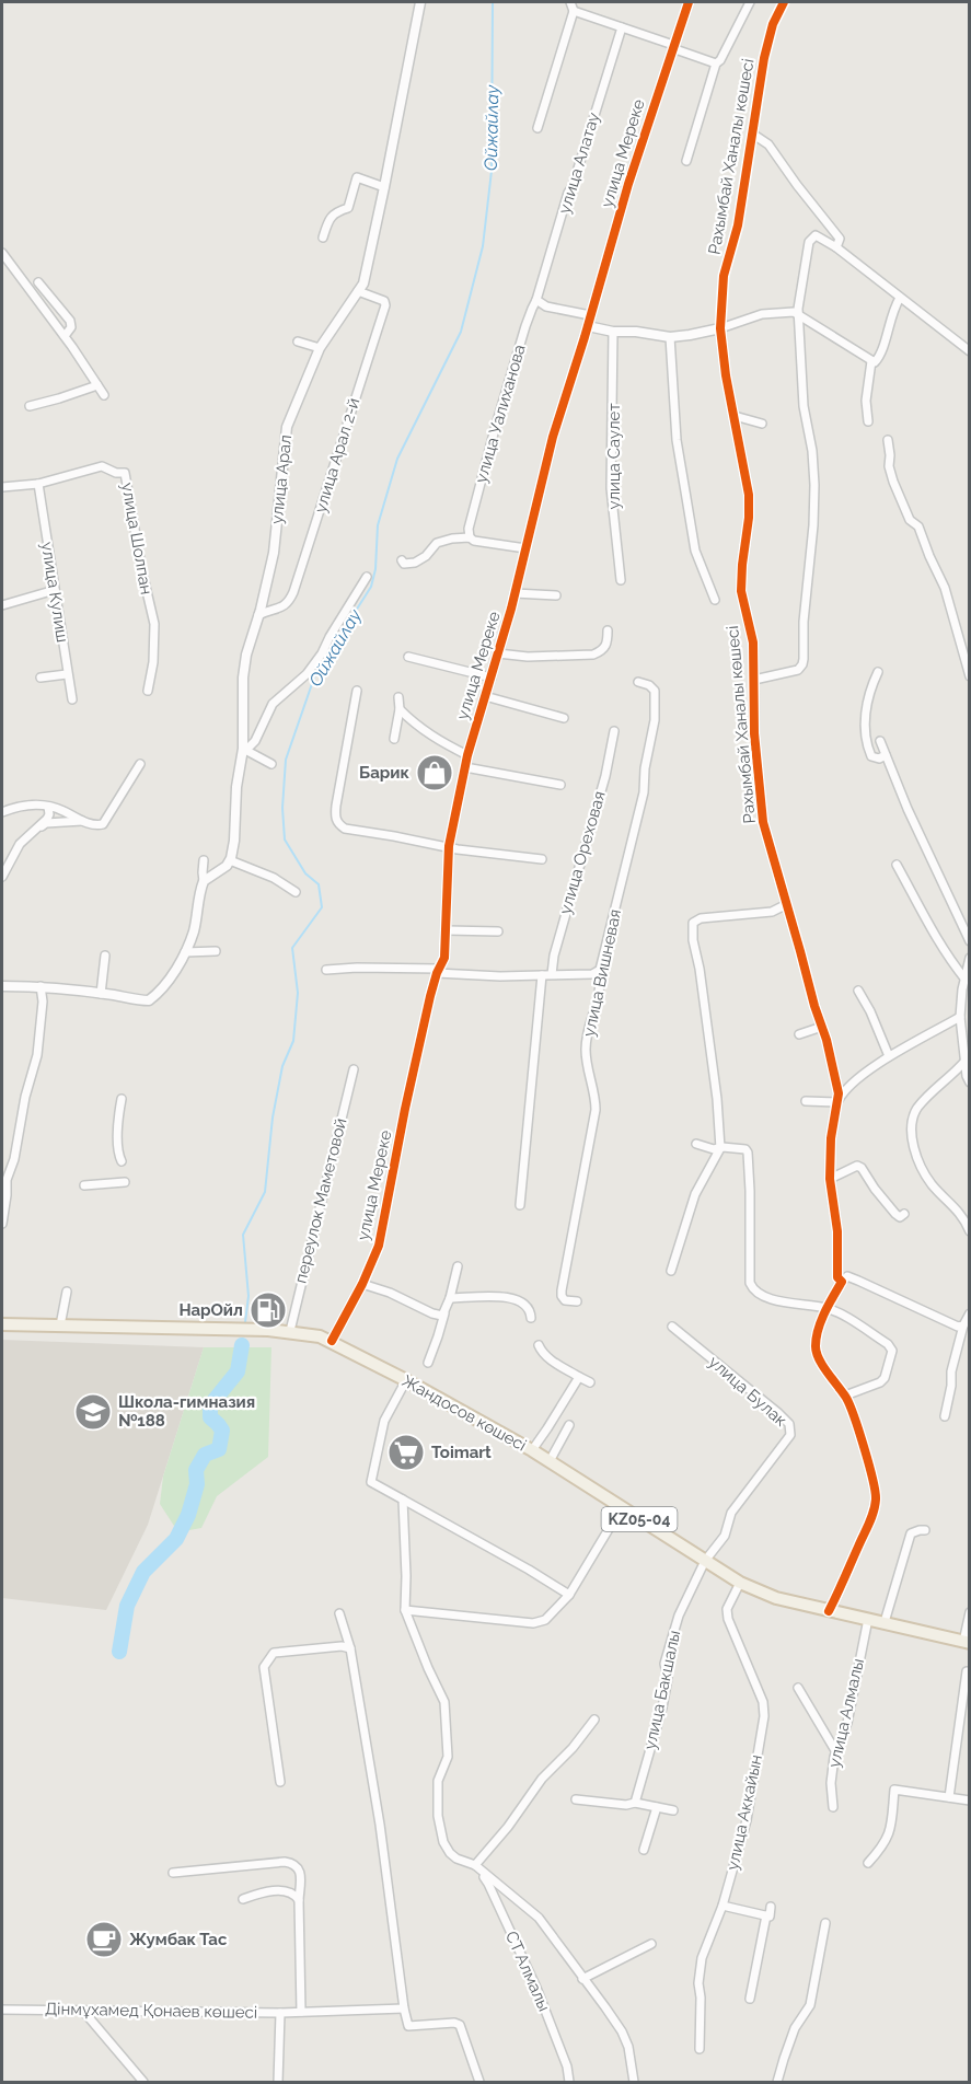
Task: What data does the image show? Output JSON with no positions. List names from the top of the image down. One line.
{"streets":{"main road":["Жандосов көшесі","KZ05-04"],"street":["улица Мереке","Рахымбай Ханалы көшесі","улица Алатау","улица Уалиханова","улица Арал 2-й","улица Саулет","улица Арал","улица Шолпан","улица Кулиш","улица Ореховая","улица Вишневая","переулок Маметовой","улица Булак","улица Бакшалы","улица Алмалы","улица Аккайын","СТ Алмалы","Дінмұхамед Қонаев көшесі"]},"crossings":[["улица Мереке","Жандосов көшесі"],["улица Алатау","улица Уалиханова"],["улица Арал 2-й","улица Арал"],["улица Шолпан","улица Кулиш"],["переулок Маметовой","Жандосов көшесі"],["улица Булак","Жандосов көшесі"],["улица Булак","улица Бакшалы"],["Жандосов көшесі","улица Бакшалы"],["Жандосов көшесі","улица Алмалы"],["Жандосов көшесі","улица Аккайын"]],"water":["Ойжайлау"],"places":{"shop":["Барик"],"fuel station":["НарОйл"],"school or university":["Школа-гимназия №188"],"supermarket":["Toimart"],"cafe":["Жумбак Тас"]}}
